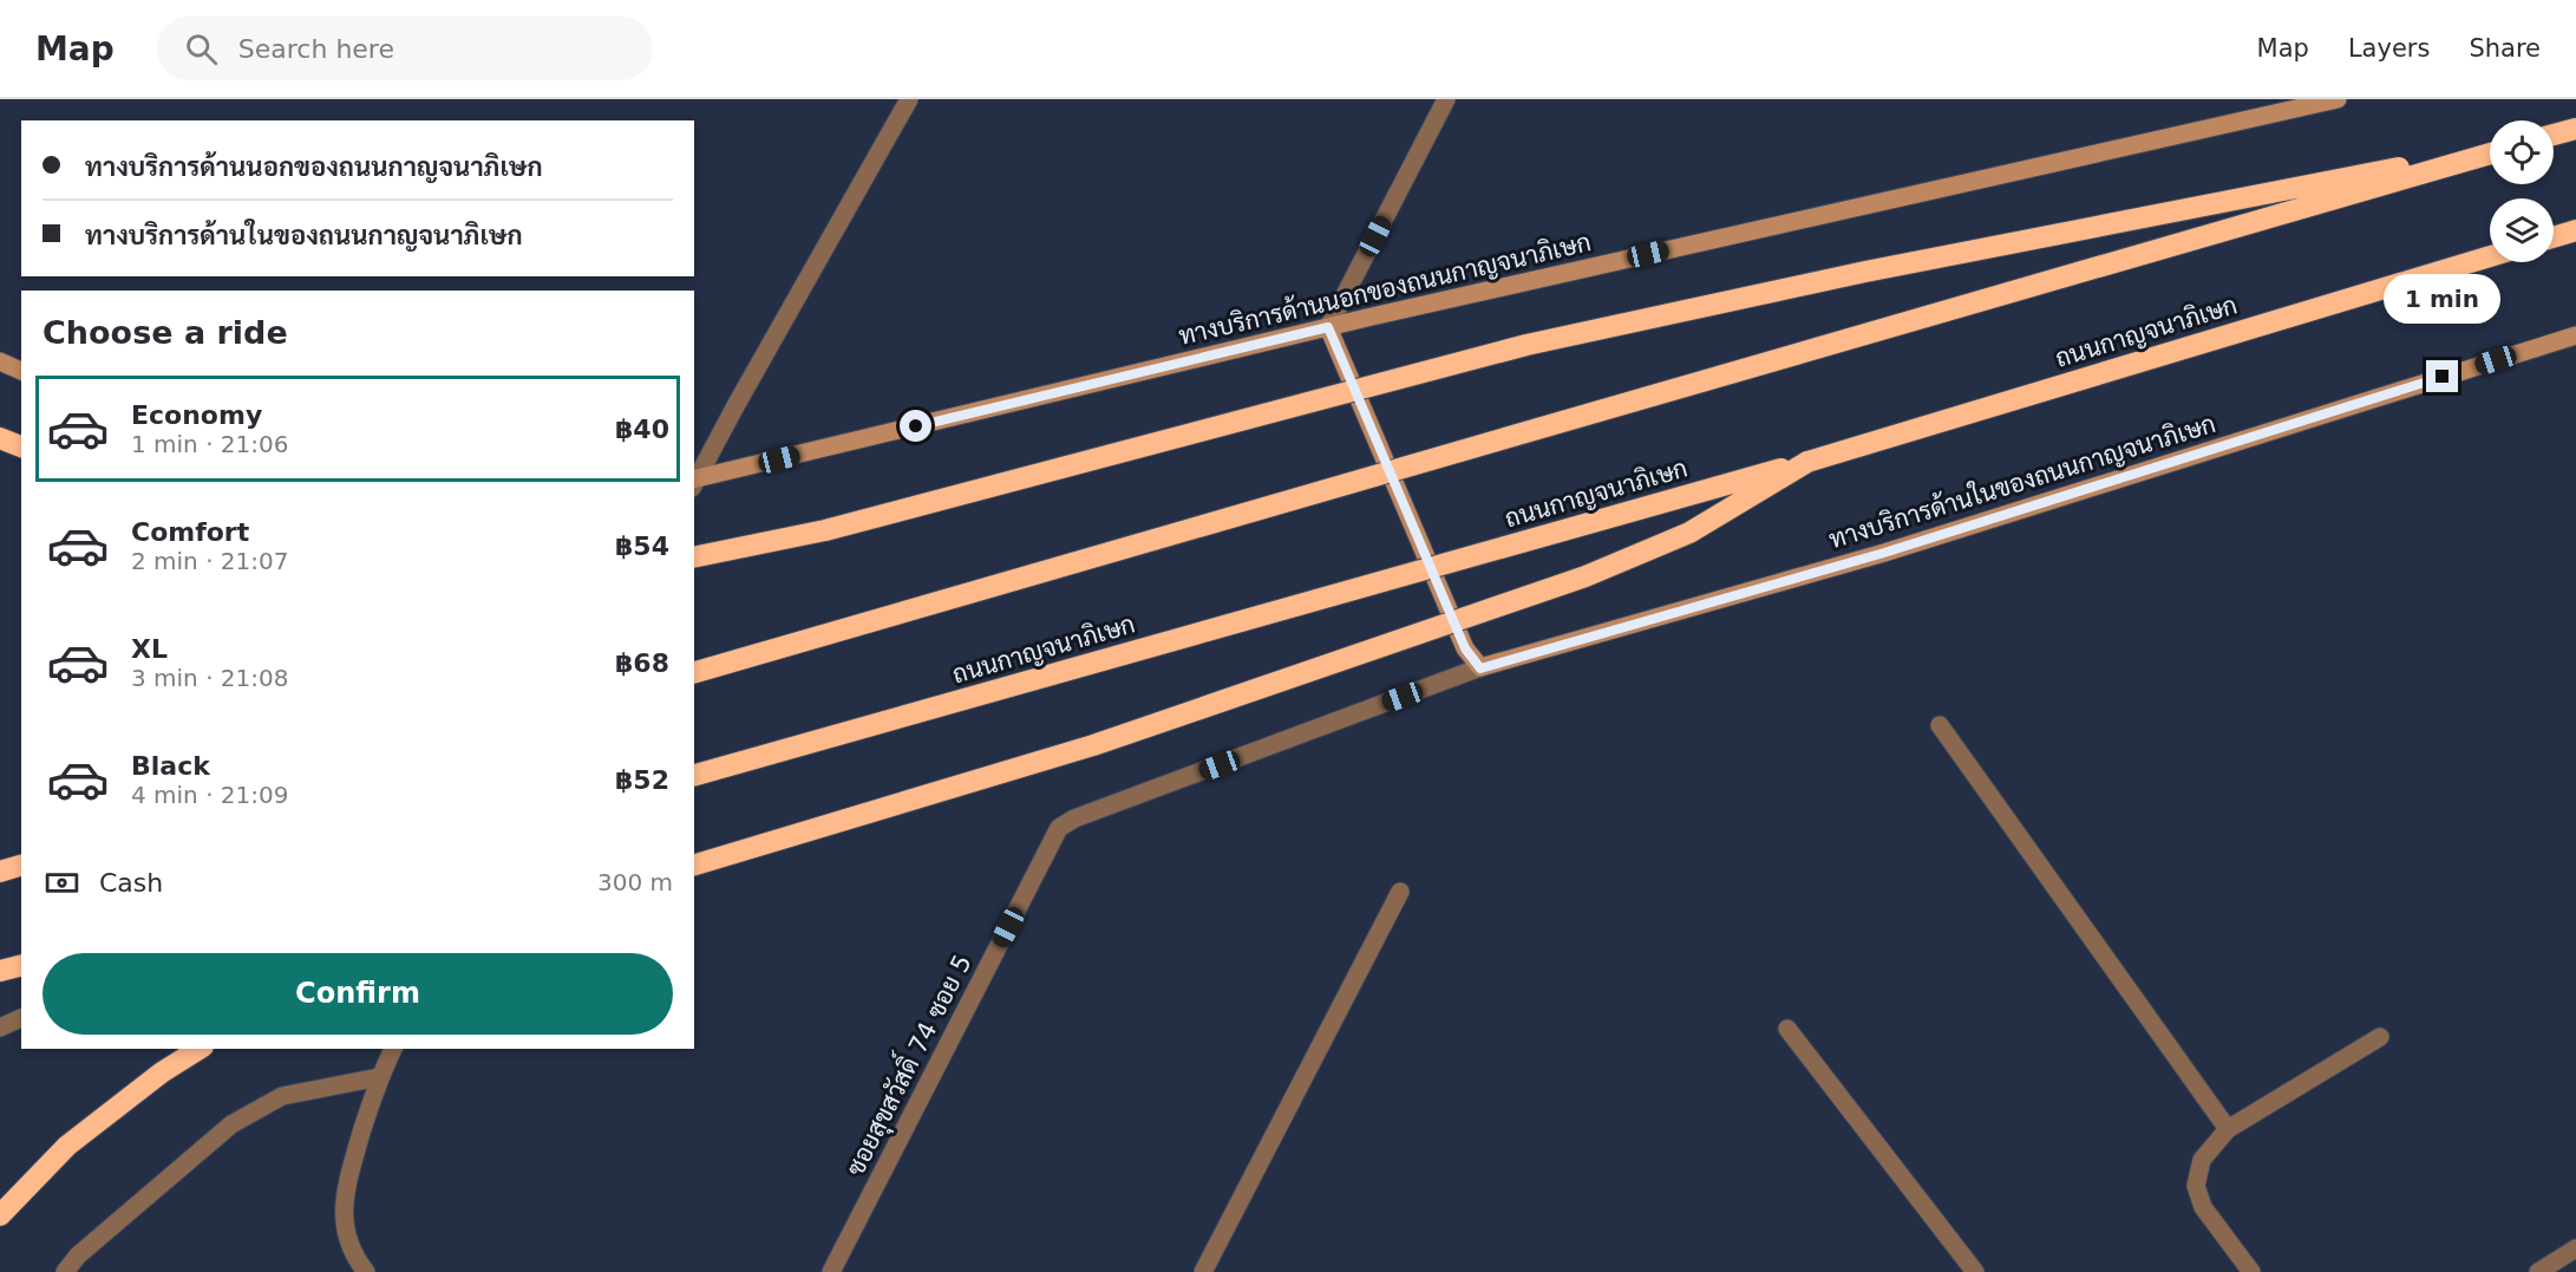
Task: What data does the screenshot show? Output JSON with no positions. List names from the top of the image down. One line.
{"streets":{"highway":["ถนนกาญจนาภิเษก"],"main road":["ทางบริการด้านนอกของถนนกาญจนาภิเษก","ทางบริการด้านในของถนนกาญจนาภิเษก"],"street":["ซอยสุขสวัสดิ์ 74 ซอย 5"]},"crossings":[["ทางบริการด้านในของถนนกาญจนาภิเษก","ซอยสุขสวัสดิ์ 74 ซอย 5"]],"page":{"header":"Map","search":"Search here","nav":["Map","Layers","Share"],"banner":["ทางบริการด้านนอกของถนนกาญจนาภิเษก","ทางบริการด้านในของถนนกาญจนาภิเษก"],"bubble":"1 min","heading":"Choose a ride","list":[{"name":"Economy","note":"1 min · 21:06","value":"฿40"},{"name":"Comfort","note":"2 min · 21:07","value":"฿54"},{"name":"XL","note":"3 min · 21:08","value":"฿68"},{"name":"Black","note":"4 min · 21:09","value":"฿52"}],"pay":["Cash","300 m"],"buttons":"Confirm"}}
